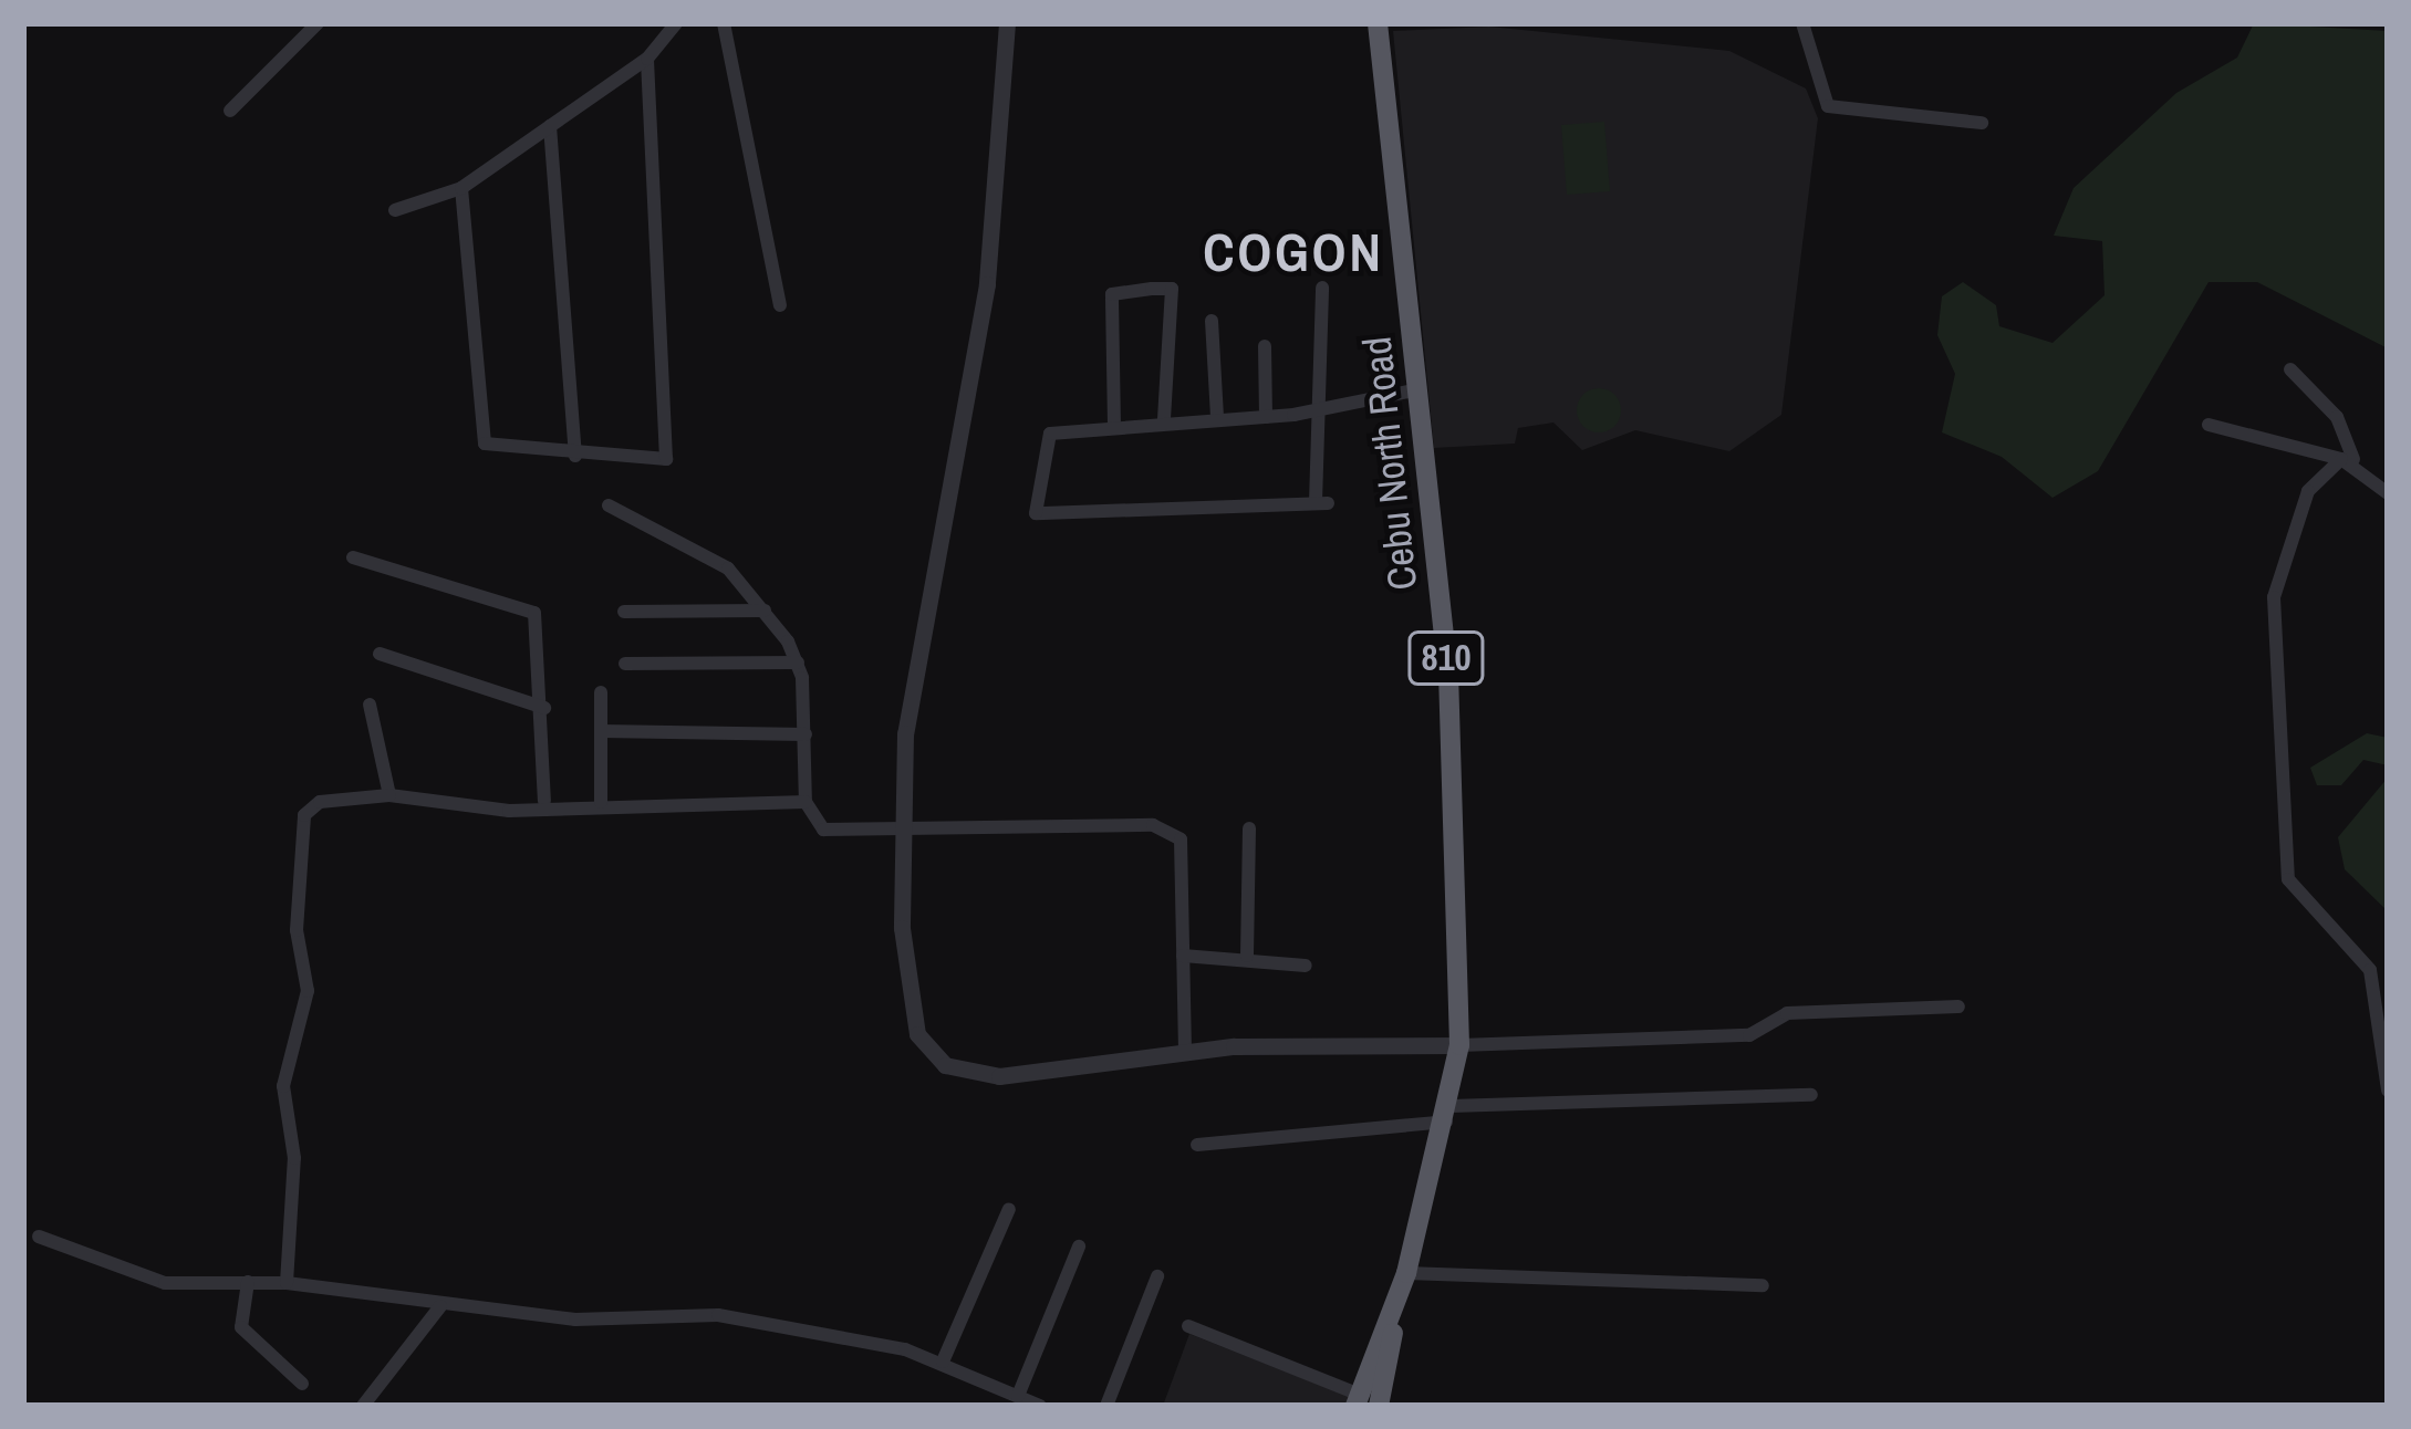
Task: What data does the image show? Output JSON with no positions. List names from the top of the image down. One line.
{"streets":{"highway":["Cebu North Road","810"]},"districts":["COGON"]}
